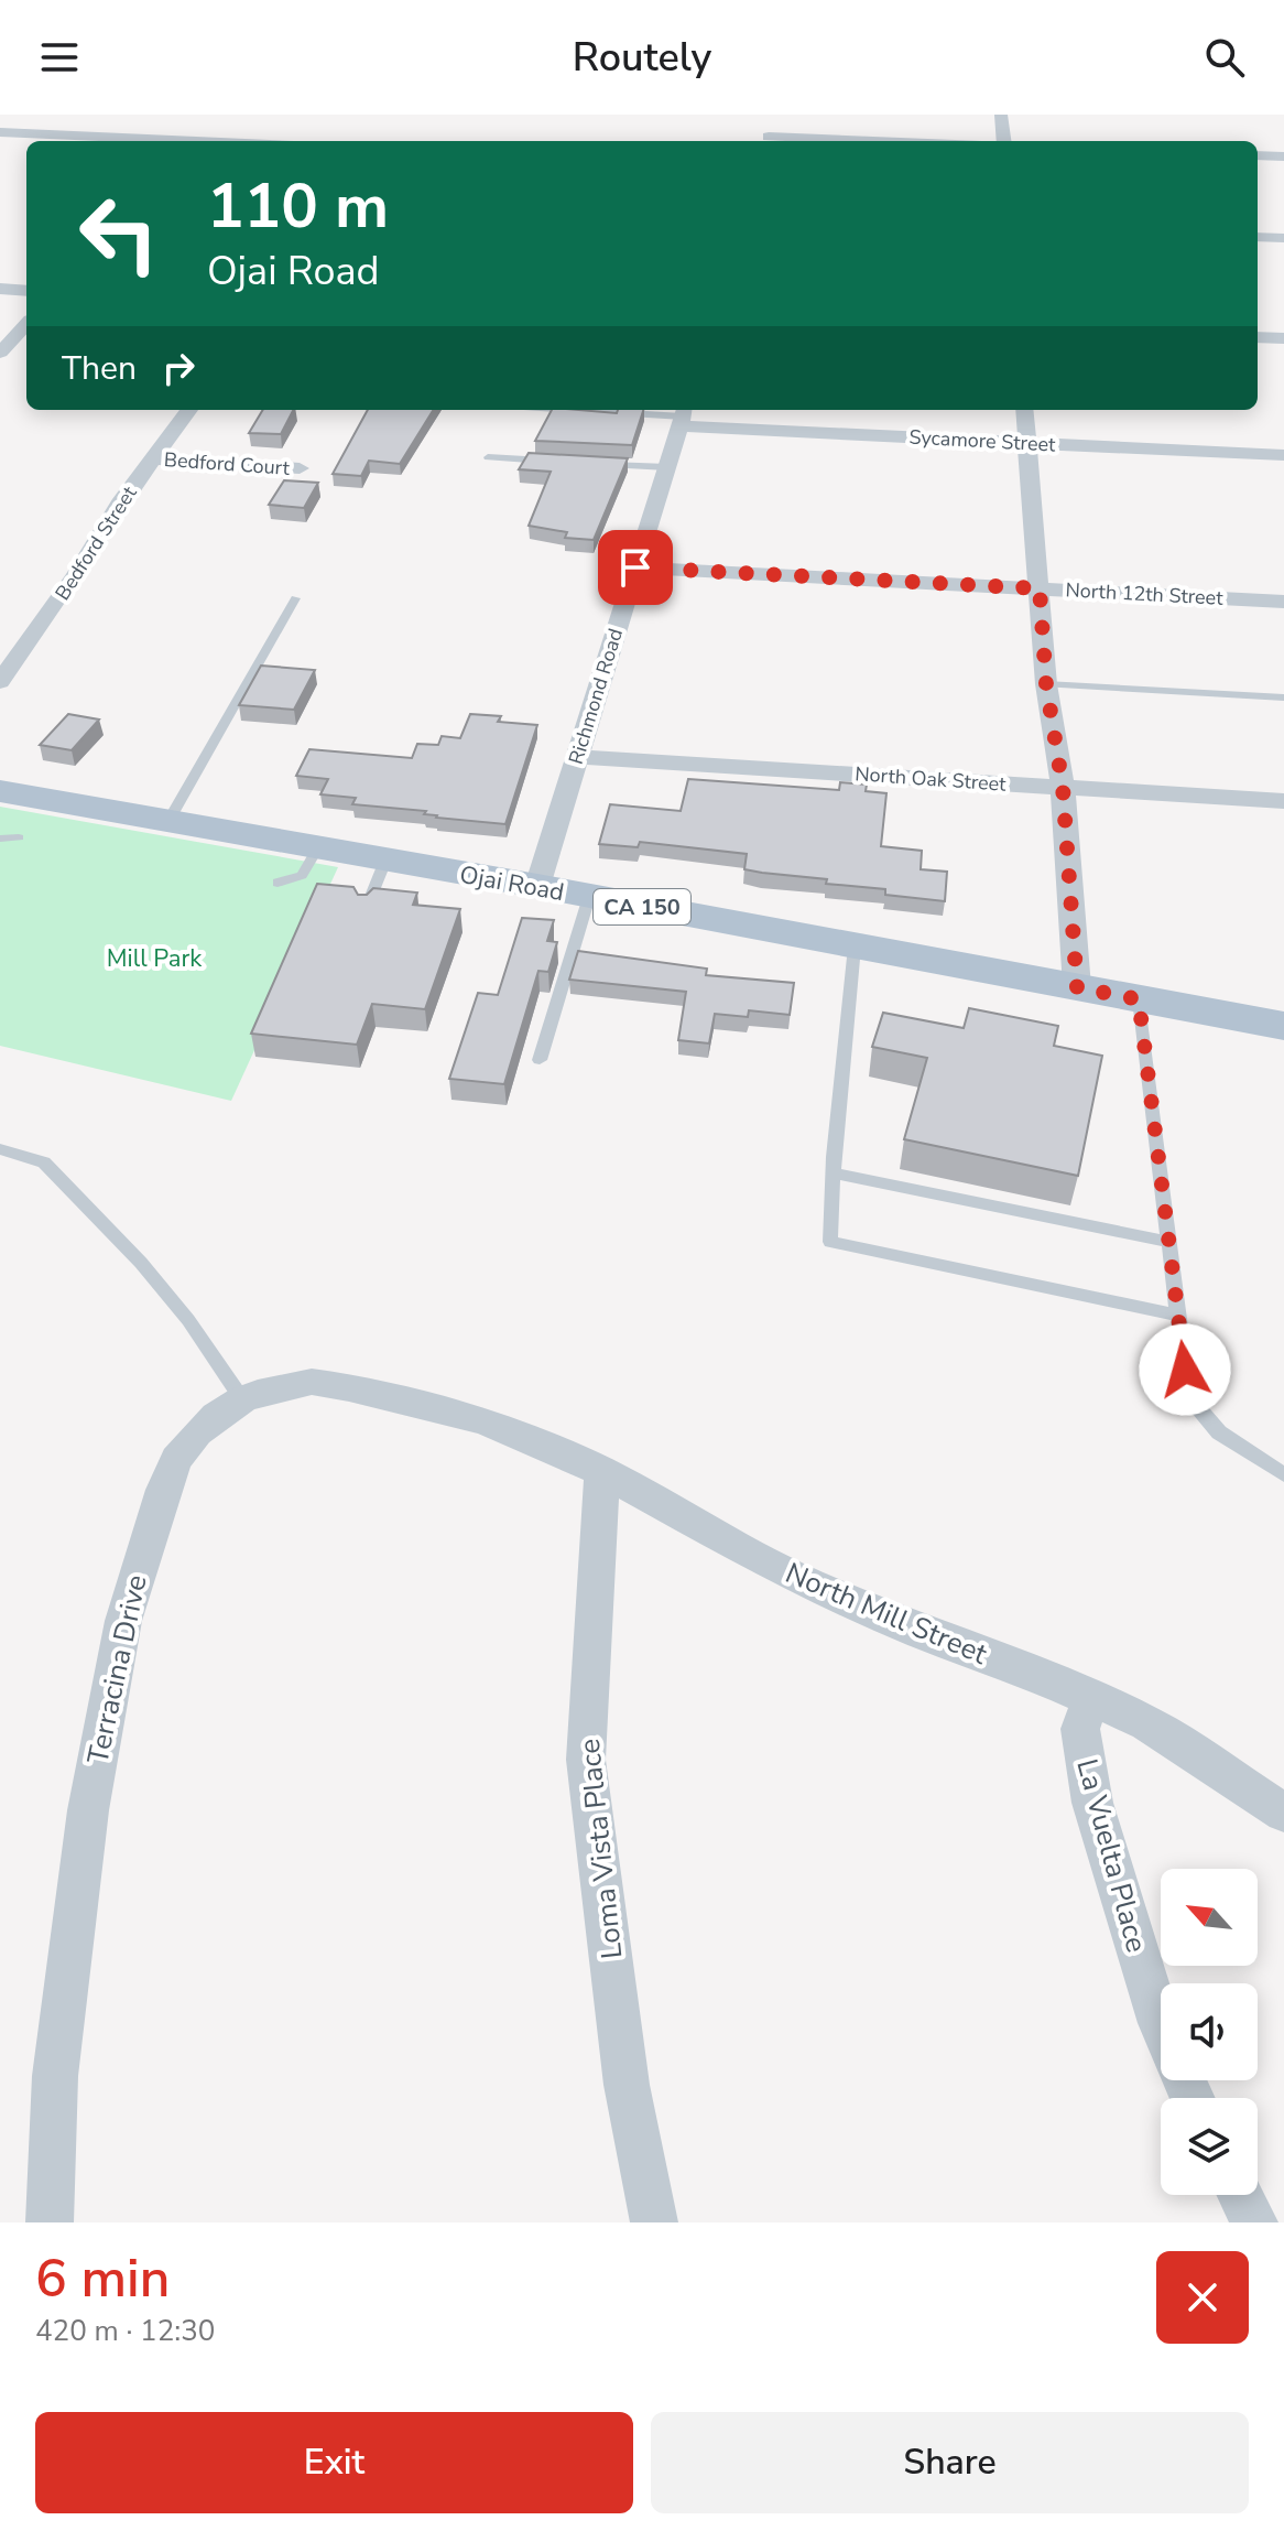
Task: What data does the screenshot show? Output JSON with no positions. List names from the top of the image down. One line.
{"streets":{"main road":["Ojai Road","CA 150"],"street":["Sycamore Street","Bedford Court","Bedford Street","North 12th Street","Richmond Road","North Oak Street","North Mill Street","Terracina Drive","Loma Vista Place","La Vuelta Place"]},"crossings":[["Sycamore Street","Richmond Road"],["Bedford Court","Bedford Street"],["North 12th Street","Richmond Road"],["Richmond Road","North Oak Street"],["Richmond Road","Ojai Road"],["North Mill Street","Terracina Drive"],["North Mill Street","Loma Vista Place"],["North Mill Street","La Vuelta Place"]],"parks":["Mill Park"],"north":"top left","page":{"header":"Routely","turn":["110 m","Ojai Road"],"then":"Then","heading":["6 min","420 m · 12:30"],"buttons":["Exit","Share"]}}
